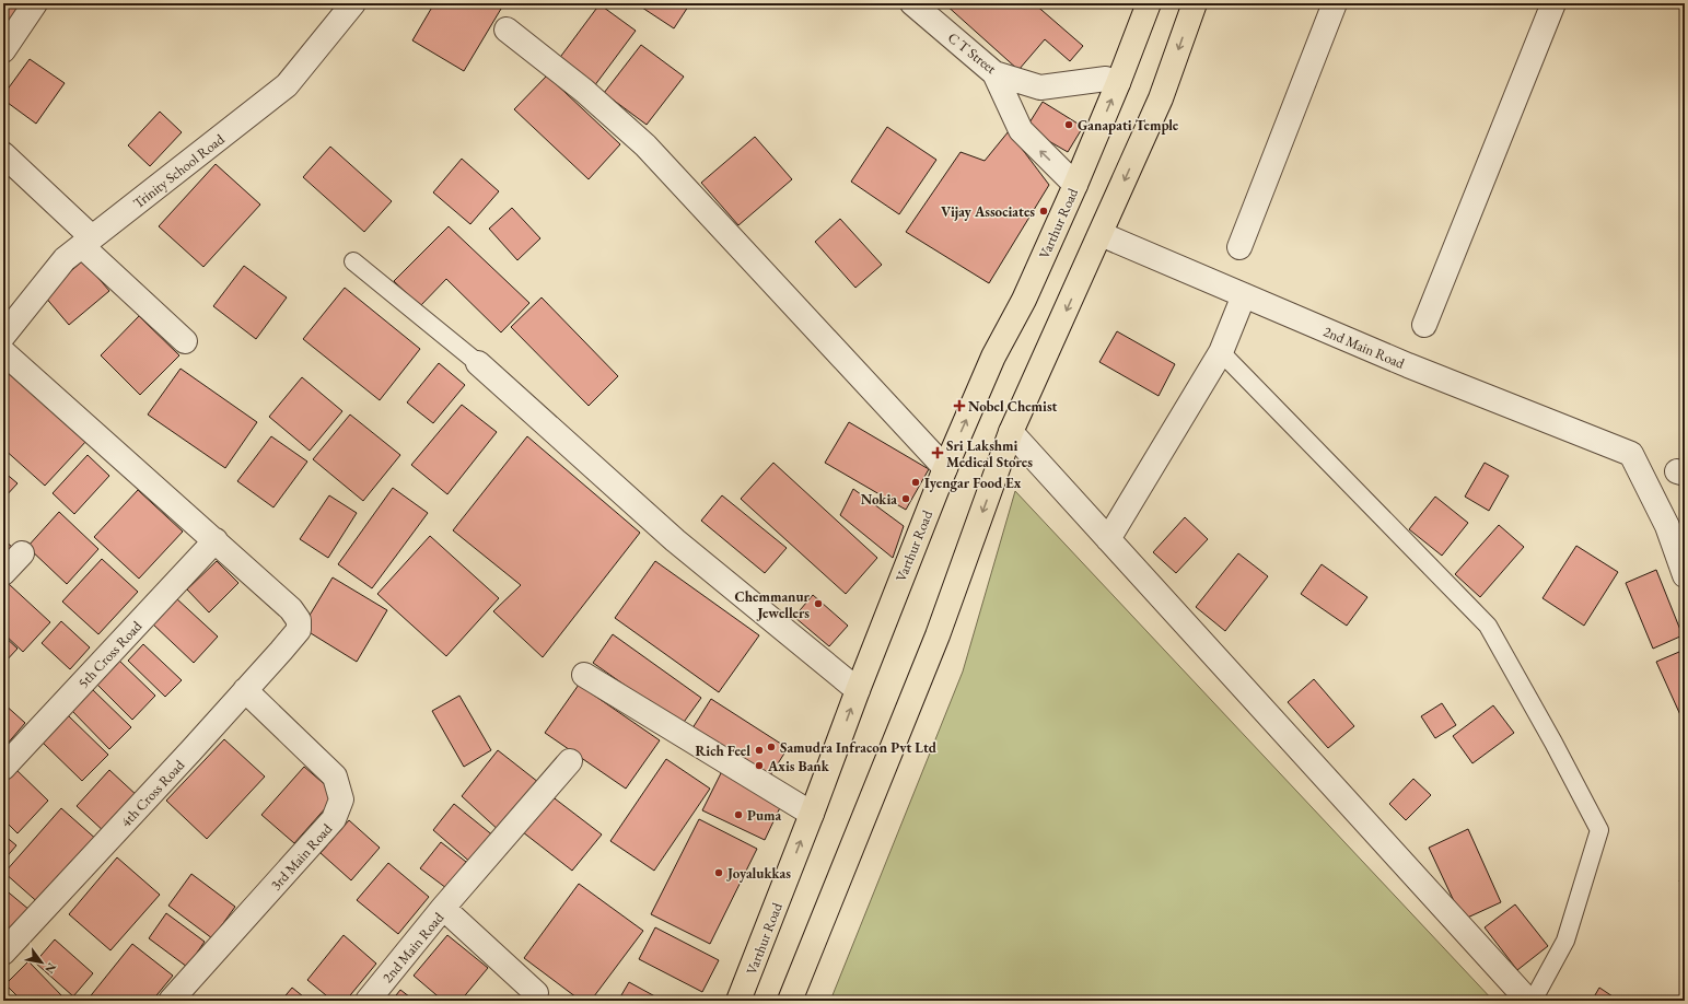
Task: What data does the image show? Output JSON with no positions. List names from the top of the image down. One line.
{"streets":{"main road":["Varthur Road"],"street":["C T Street","Trinity School Road","2nd Main Road","5th Cross Road","4th Cross Road","3rd Main Road"]},"crossings":[["C T Street","Varthur Road"],["5th Cross Road","4th Cross Road"],["4th Cross Road","3rd Main Road"]],"places":{"other":["Ganapati Temple","Vijay Associates","Iyengar Food Ex","Nokia","Chemmanur Jewellers","Samudra Infracon Pvt Ltd","Rich Feel","Axis Bank","Puma","Joyalukkas"],"health":["Nobel Chemist","Sri Lakshmi Medical Stores"]},"north":"bottom right"}
